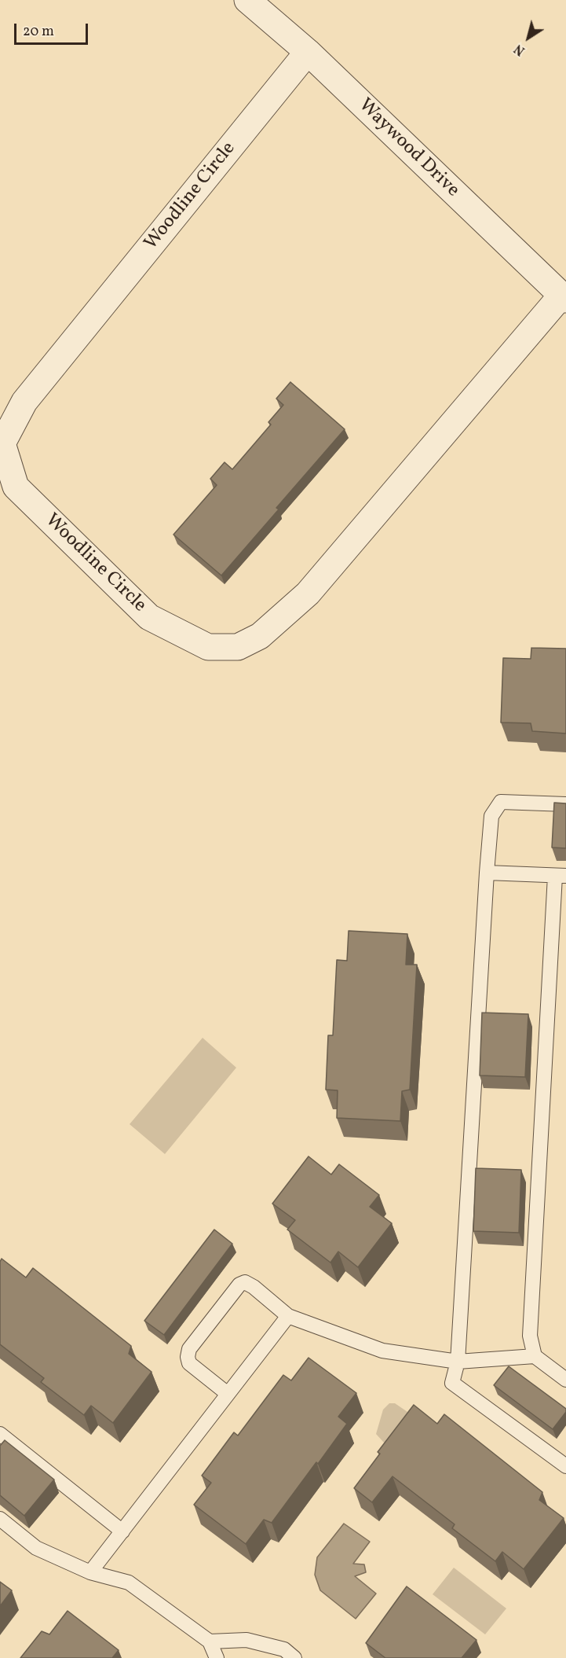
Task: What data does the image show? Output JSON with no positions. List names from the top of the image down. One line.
{"streets":{"street":["Waywood Drive","Woodline Circle"]},"crossings":[["Waywood Drive","Woodline Circle"]],"scale_bar":"20 m","north":"bottom left"}
